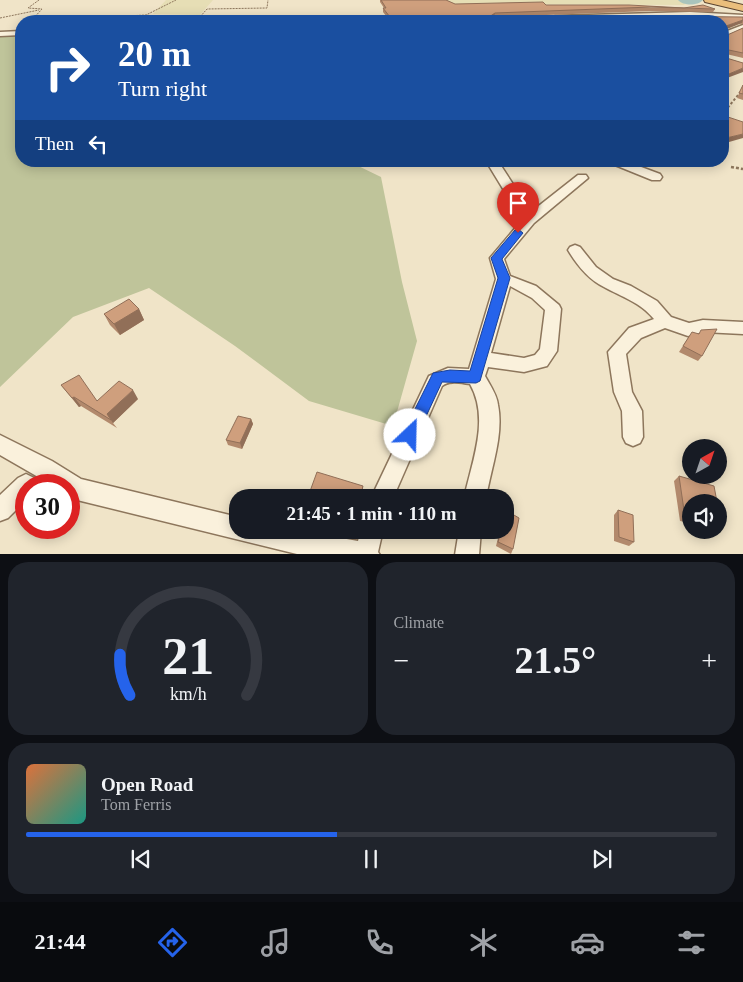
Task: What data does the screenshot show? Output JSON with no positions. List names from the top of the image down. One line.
{"north":"top right","page":{"turn":["20 m","Turn right"],"then":"Then","limit":"30","trip":"21:45 · 1 min · 110 m","tile":"Climate","heat":["−","21.5°","+"],"song":["Open Road","Tom Ferris"],"tabs":"21:44","gauge":["21","km/h"]}}
